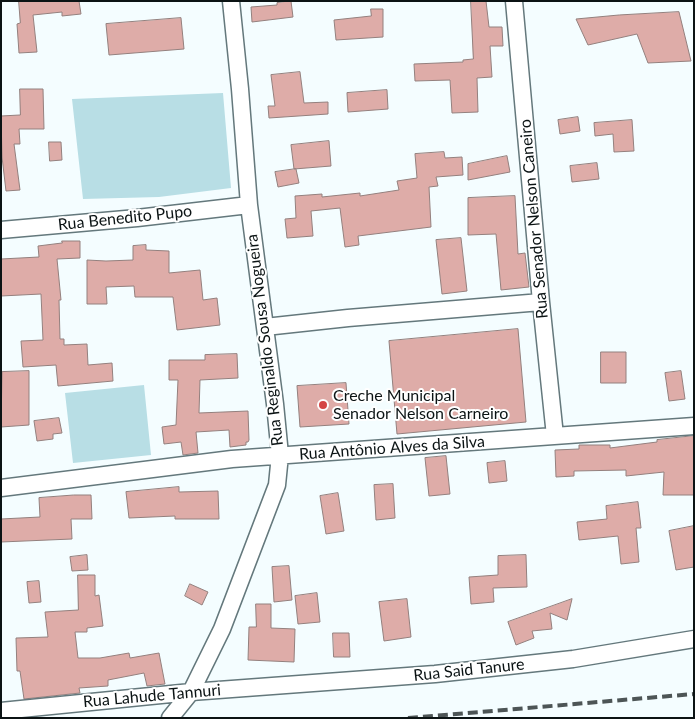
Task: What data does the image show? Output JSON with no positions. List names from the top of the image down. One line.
{"streets":{"street":["Rua Benedito Pupo","Rua Senador Nelson Caneiro","Rua Reginaldo Sousa Nogueira","Rua Antônio Alves da Silva","Rua Said Tanure","Rua Lahude Tannuri"]},"crossings":[["Rua Benedito Pupo","Rua Reginaldo Sousa Nogueira"],["Rua Senador Nelson Caneiro","Rua Antônio Alves da Silva"],["Rua Reginaldo Sousa Nogueira","Rua Antônio Alves da Silva"],["Rua Reginaldo Sousa Nogueira","Rua Lahude Tannuri"],["Rua Said Tanure","Rua Lahude Tannuri"]],"places":["Creche Municipal Senador Nelson Carneiro"]}
